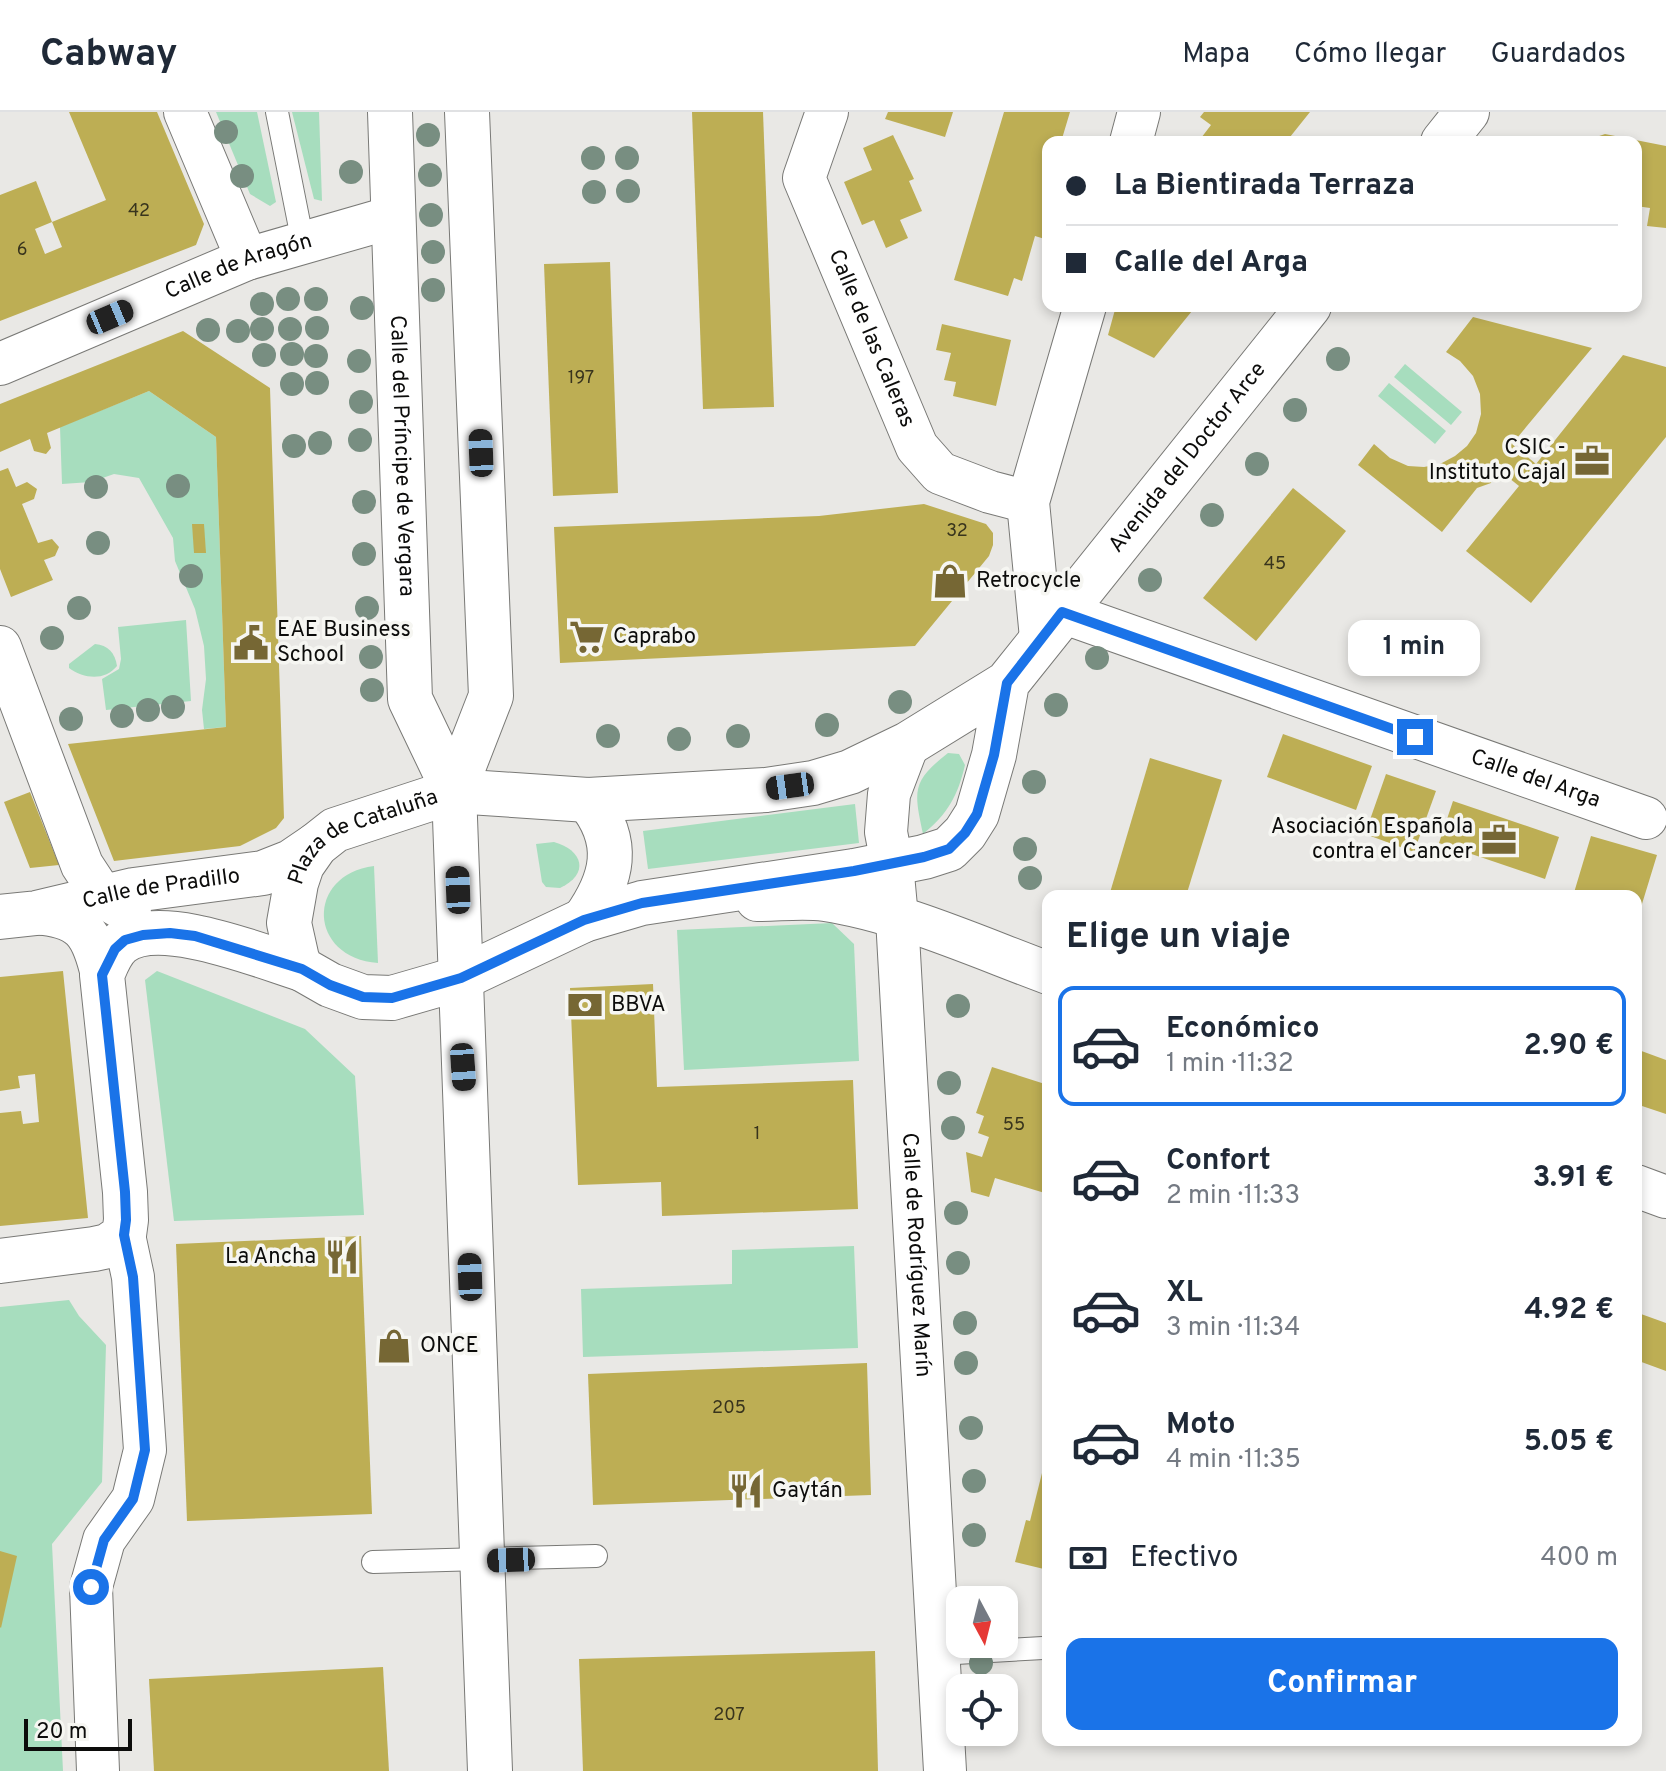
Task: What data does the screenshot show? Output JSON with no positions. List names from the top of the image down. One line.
{"streets":{"street":["Calle de Aragón","Calle de las Caleras","Avenida del Doctor Arce","Calle del Príncipe de Vergara","Calle del Arga","Plaza de Cataluña","Calle de Pradillo","Calle de Rodríguez Marín"]},"crossings":[["Calle de Aragón","Calle del Príncipe de Vergara"],["Avenida del Doctor Arce","Calle del Arga"],["Avenida del Doctor Arce","Plaza de Cataluña"],["Avenida del Doctor Arce","Calle de Rodríguez Marín"],["Calle del Príncipe de Vergara","Plaza de Cataluña"],["Plaza de Cataluña","Calle de Pradillo"],["Plaza de Cataluña","Calle de Rodríguez Marín"]],"places":{"office":["CSIC - Instituto Cajal","Asociación Española contra el Cancer"],"shop":["Retrocycle","ONCE"],"supermarket":["Caprabo"],"public building":["EAE Business School"],"bank":["BBVA"],"restaurant":["La Ancha","Gaytán"]},"house_numbers":["42","6","197","32","45","55","1","205","207"],"scale_bar":"20 m","north":"bottom","page":{"header":"Cabway","nav":["Mapa","Cómo llegar","Guardados"],"banner":["La Bientirada Terraza","Calle del Arga"],"bubble":"1 min","heading":"Elige un viaje","list":[{"name":"Económico","note":"1 min · 11:32","value":"2.90 €"},{"name":"Confort","note":"2 min · 11:33","value":"3.91 €"},{"name":"XL","note":"3 min · 11:34","value":"4.92 €"},{"name":"Moto","note":"4 min · 11:35","value":"5.05 €"}],"pay":["Efectivo","400 m"],"buttons":"Confirmar","scale":"20 m"}}
